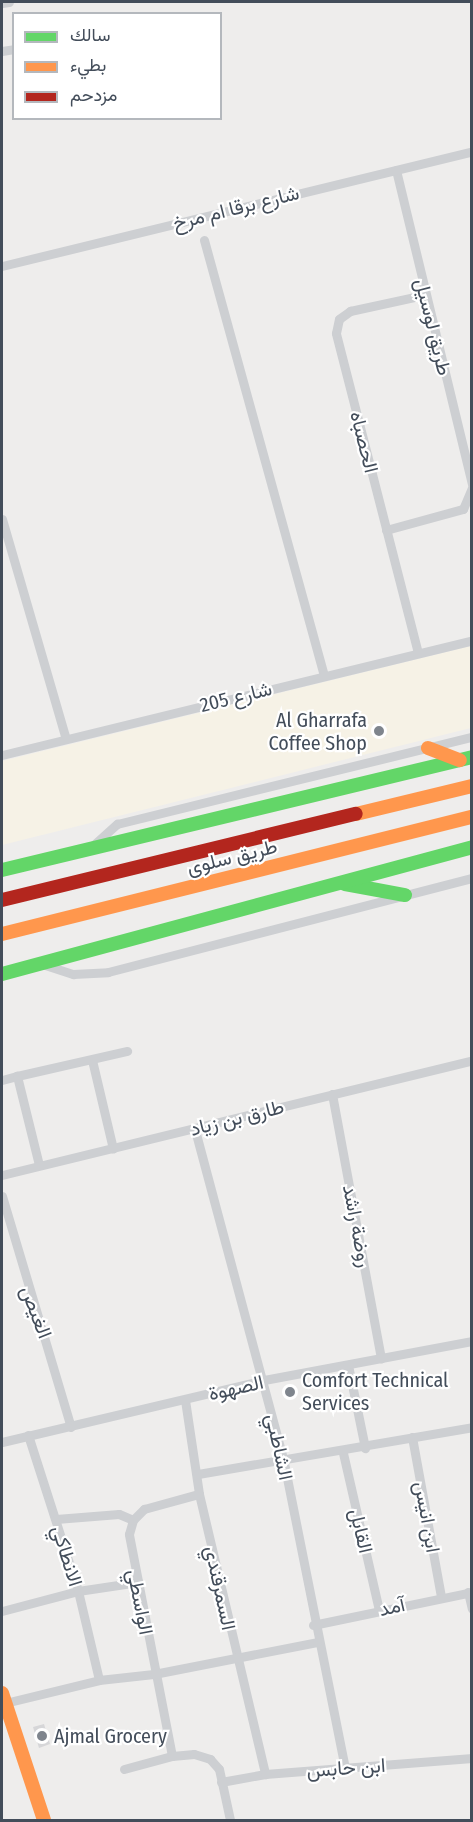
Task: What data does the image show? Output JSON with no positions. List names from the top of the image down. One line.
{"streets":{"main road":["طريق سلوى"],"street":["شارع برقا ام مرخ","طريق لوسيل","الحصباه","شارع 205","طارق بن زياد","روضة راشد","الغيص","الصهوة","الشاطبي","ابن انيس","القابل","الانطاكي","السمرقندي","الواسطي","آمد","ابن حابس"]},"crossings":[["شارع برقا ام مرخ","طريق لوسيل"],["طريق لوسيل","الحصباه"],["الحصباه","شارع 205"],["طارق بن زياد","روضة راشد"],["طارق بن زياد","الشاطبي"],["روضة راشد","الصهوة"],["الغيص","الصهوة"],["الصهوة","الشاطبي"],["الصهوة","الانطاكي"],["الصهوة","السمرقندي"],["الشاطبي","آمد"],["الشاطبي","ابن حابس"],["ابن انيس","آمد"],["القابل","آمد"],["السمرقندي","ابن حابس"]],"places":["Al Gharrafa Coffee Shop","Comfort Technical Services","Ajmal Grocery"],"legend":["سالك","بطيء","مزدحم"]}
